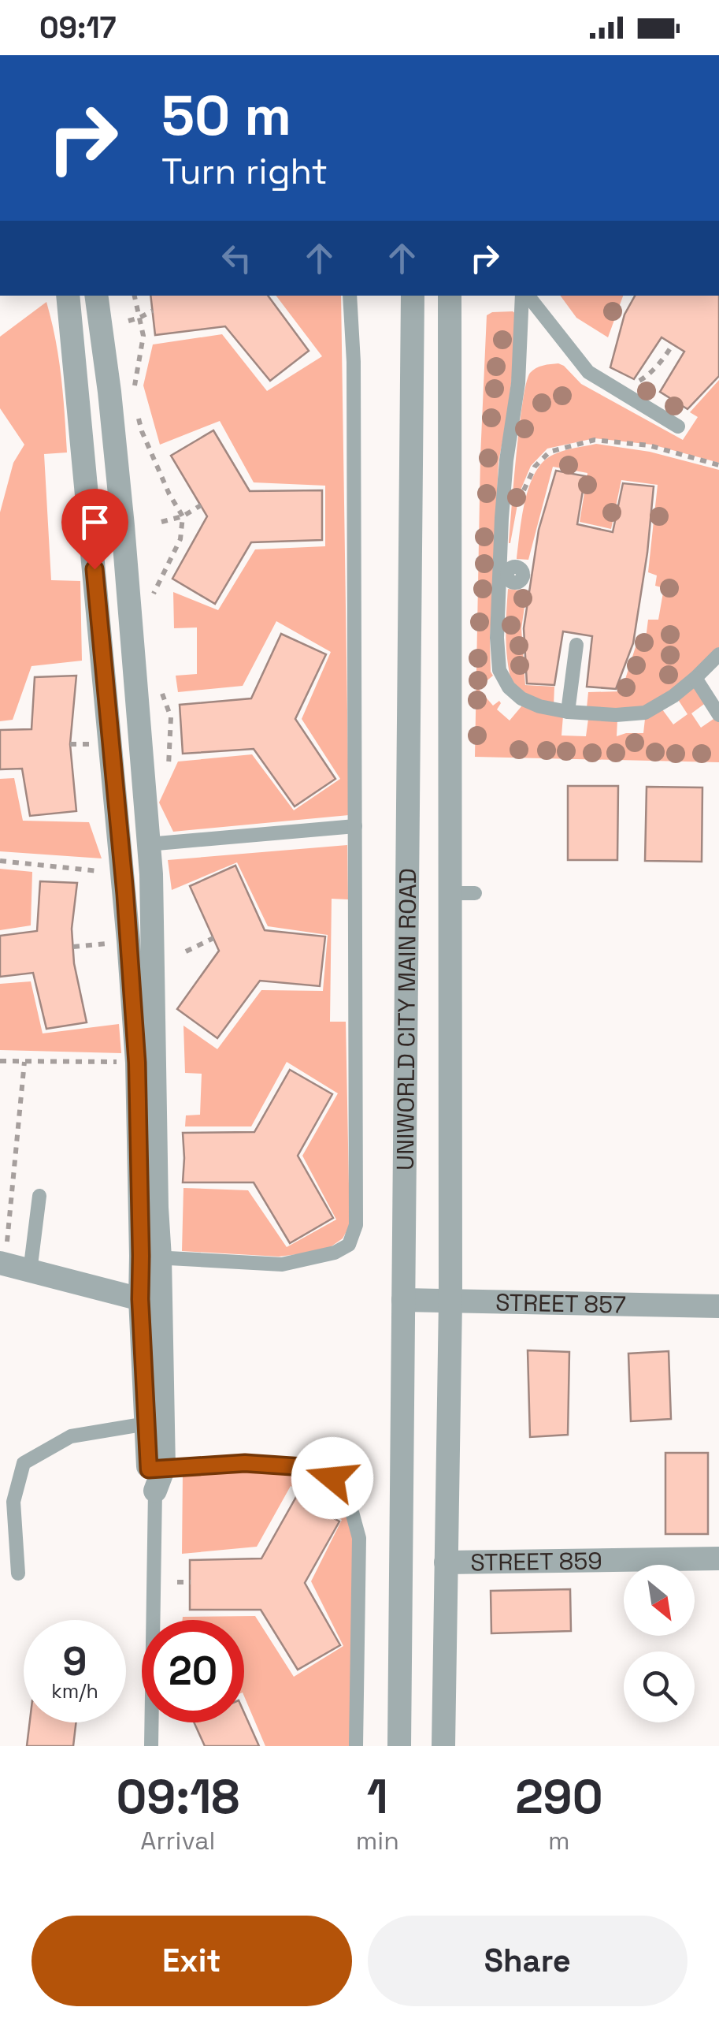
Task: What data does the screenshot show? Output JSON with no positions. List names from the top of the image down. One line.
{"streets":{"street":["UNIWORLD CITY MAIN ROAD","STREET 857","STREET 859"]},"crossings":[["UNIWORLD CITY MAIN ROAD","STREET 857"],["UNIWORLD CITY MAIN ROAD","STREET 859"]],"north":"bottom right","page":{"status":"09:17","turn":["50 m","Turn right"],"speed":"9 km/h","limit":"20","eta":["09:18","Arrival","1","min","290","m"],"buttons":["Exit","Share"]}}
